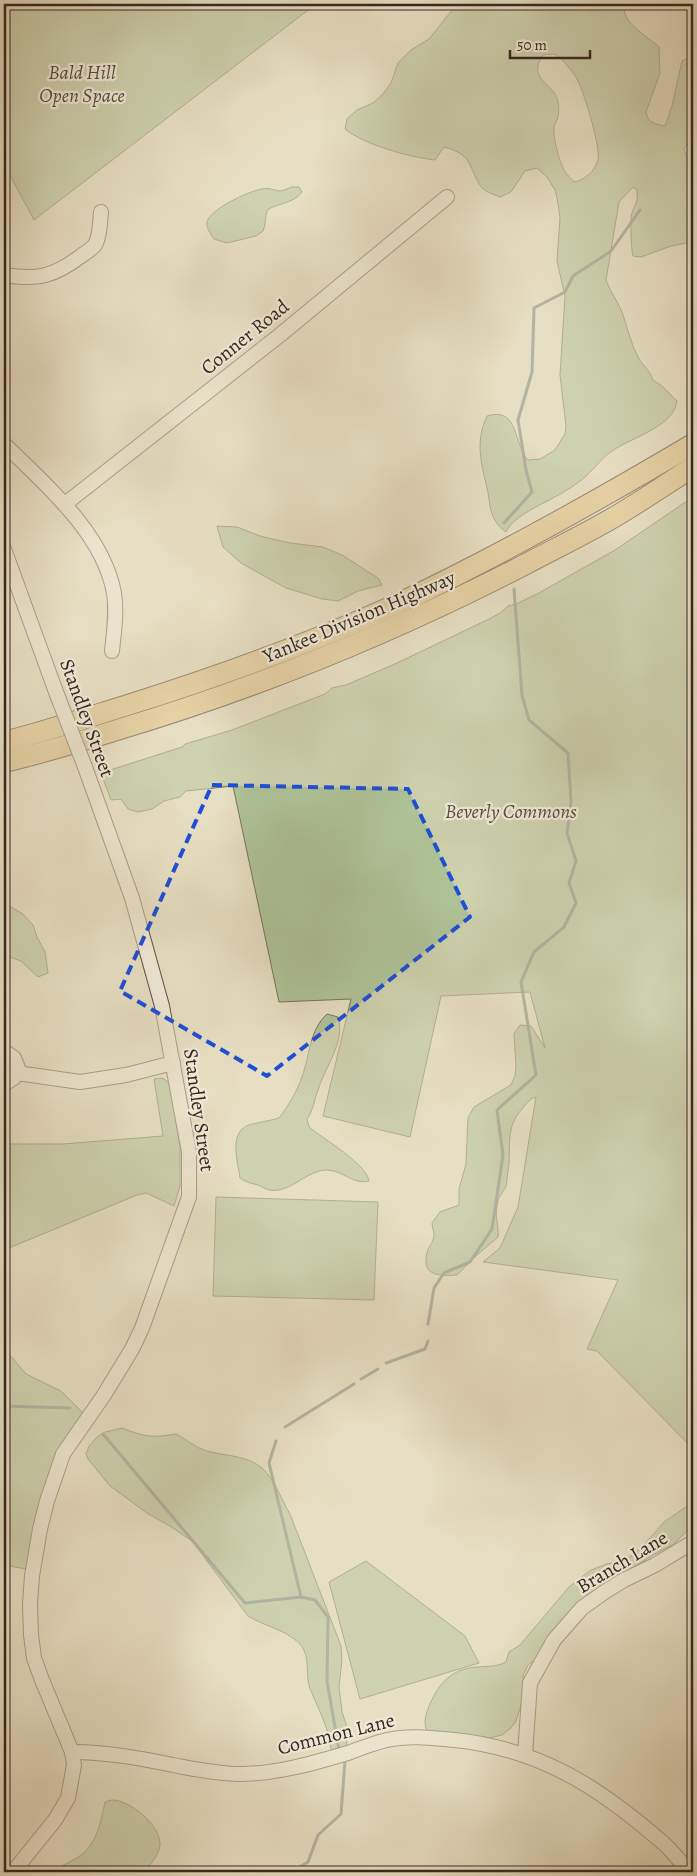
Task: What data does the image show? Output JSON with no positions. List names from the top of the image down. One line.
{"streets":{"highway":["Yankee Division Highway"],"street":["Conner Road","Standley Street","Branch Lane","Common Lane"]},"crossings":[["Standley Street","Common Lane"],["Branch Lane","Common Lane"]],"parks":["Bald Hill Open Space","Beverly Commons"],"scale_bar":"50 m"}
